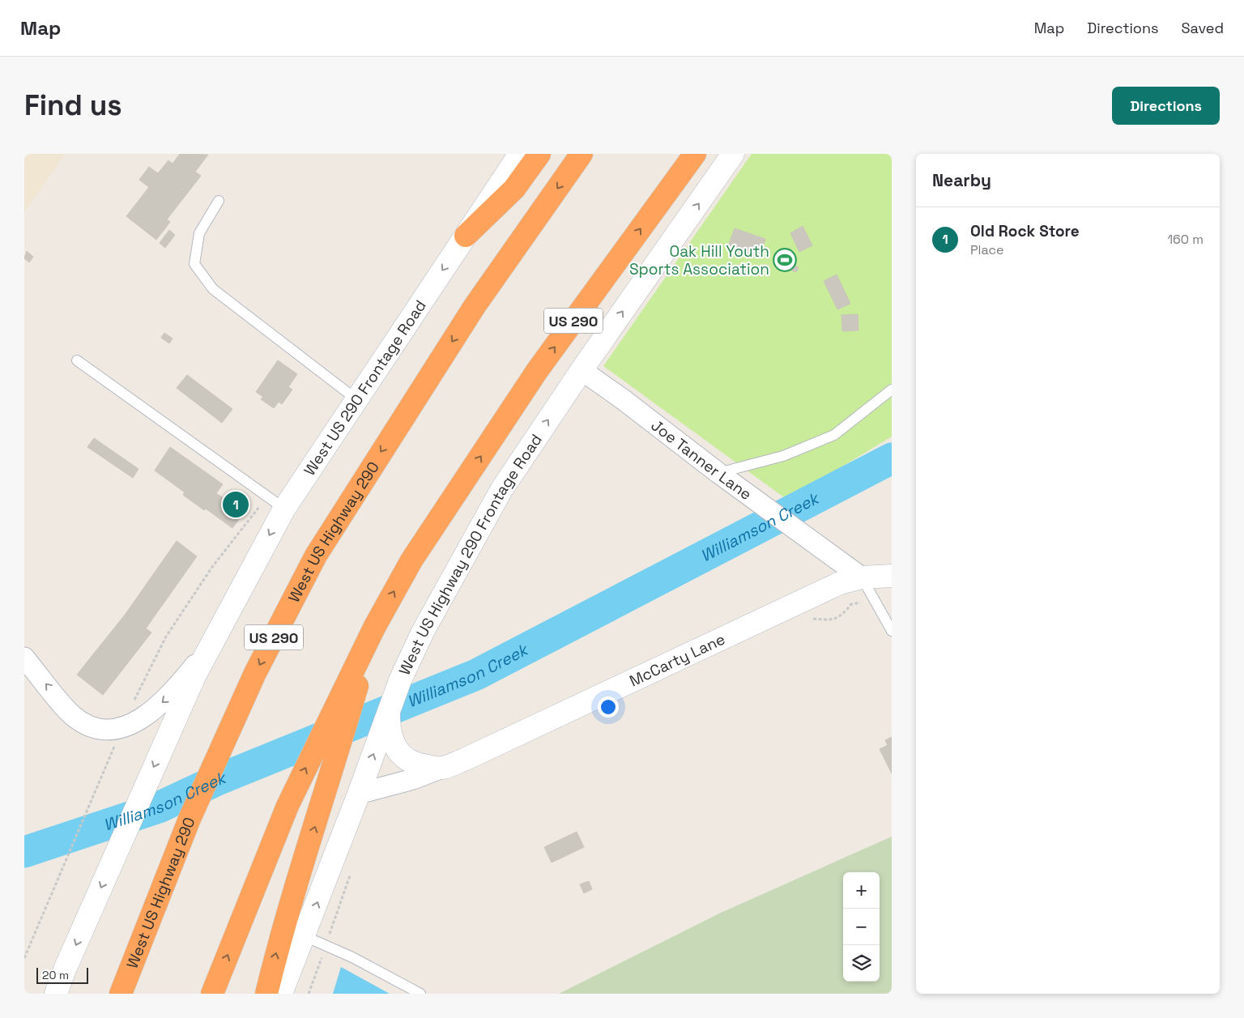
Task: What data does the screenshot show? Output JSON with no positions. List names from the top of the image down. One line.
{"streets":{"highway":["US 290","West US Highway 290"],"main road":["West US 290 Frontage Road","West US Highway 290 Frontage Road","McCarty Lane"],"street":["Joe Tanner Lane"]},"crossings":[["Joe Tanner Lane","West US Highway 290 Frontage Road"],["Joe Tanner Lane","McCarty Lane"],["West US Highway 290 Frontage Road","McCarty Lane"]],"one_way":["West US 290 Frontage Road","West US Highway 290 Frontage Road"],"water":["Williamson Creek"],"places":{"sports":["Oak Hill Youth Sports Association"]},"scale_bar":"20 m","page":{"header":"Map","nav":["Map","Directions","Saved"],"buttons":"Directions","title":"Find us","heading":"Nearby","list":[{"mark":"1","name":"Old Rock Store","note":"Place","value":"160 m"}],"pins":"1","map_buttons":["+","−"],"scale":"20 m"}}
